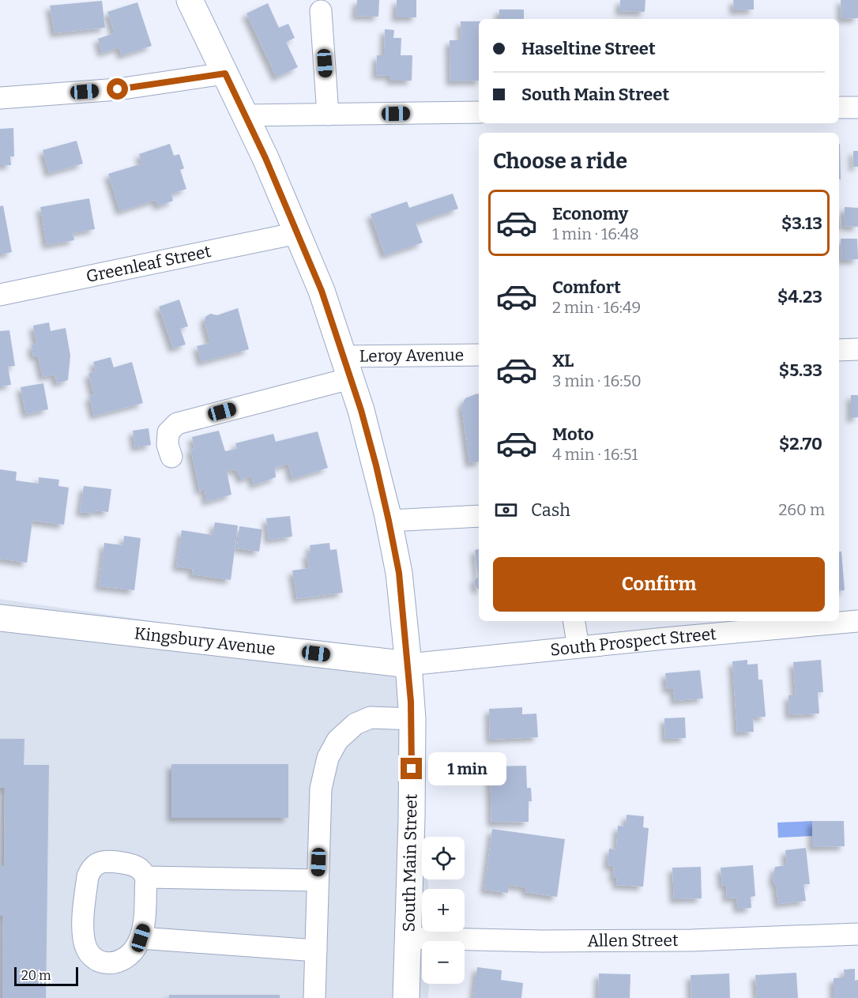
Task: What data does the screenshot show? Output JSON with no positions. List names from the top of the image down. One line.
{"streets":{"main road":["Kingsbury Avenue","South Main Street"],"street":["Greenleaf Street","Leroy Avenue","South Prospect Street","Allen Street"]},"crossings":[["Greenleaf Street","South Main Street"],["Leroy Avenue","South Main Street"],["Kingsbury Avenue","South Prospect Street"],["Kingsbury Avenue","South Main Street"],["South Prospect Street","South Main Street"],["South Main Street","Allen Street"]],"scale_bar":"20 m","page":{"banner":["Haseltine Street","South Main Street"],"heading":"Choose a ride","list":[{"name":"Economy","note":"1 min · 16:48","value":"$3.13"},{"name":"Comfort","note":"2 min · 16:49","value":"$4.23"},{"name":"XL","note":"3 min · 16:50","value":"$5.33"},{"name":"Moto","note":"4 min · 16:51","value":"$2.70"}],"pay":["Cash","260 m"],"buttons":"Confirm","bubble":"1 min","map_buttons":["+","−"],"scale":"20 m"}}
